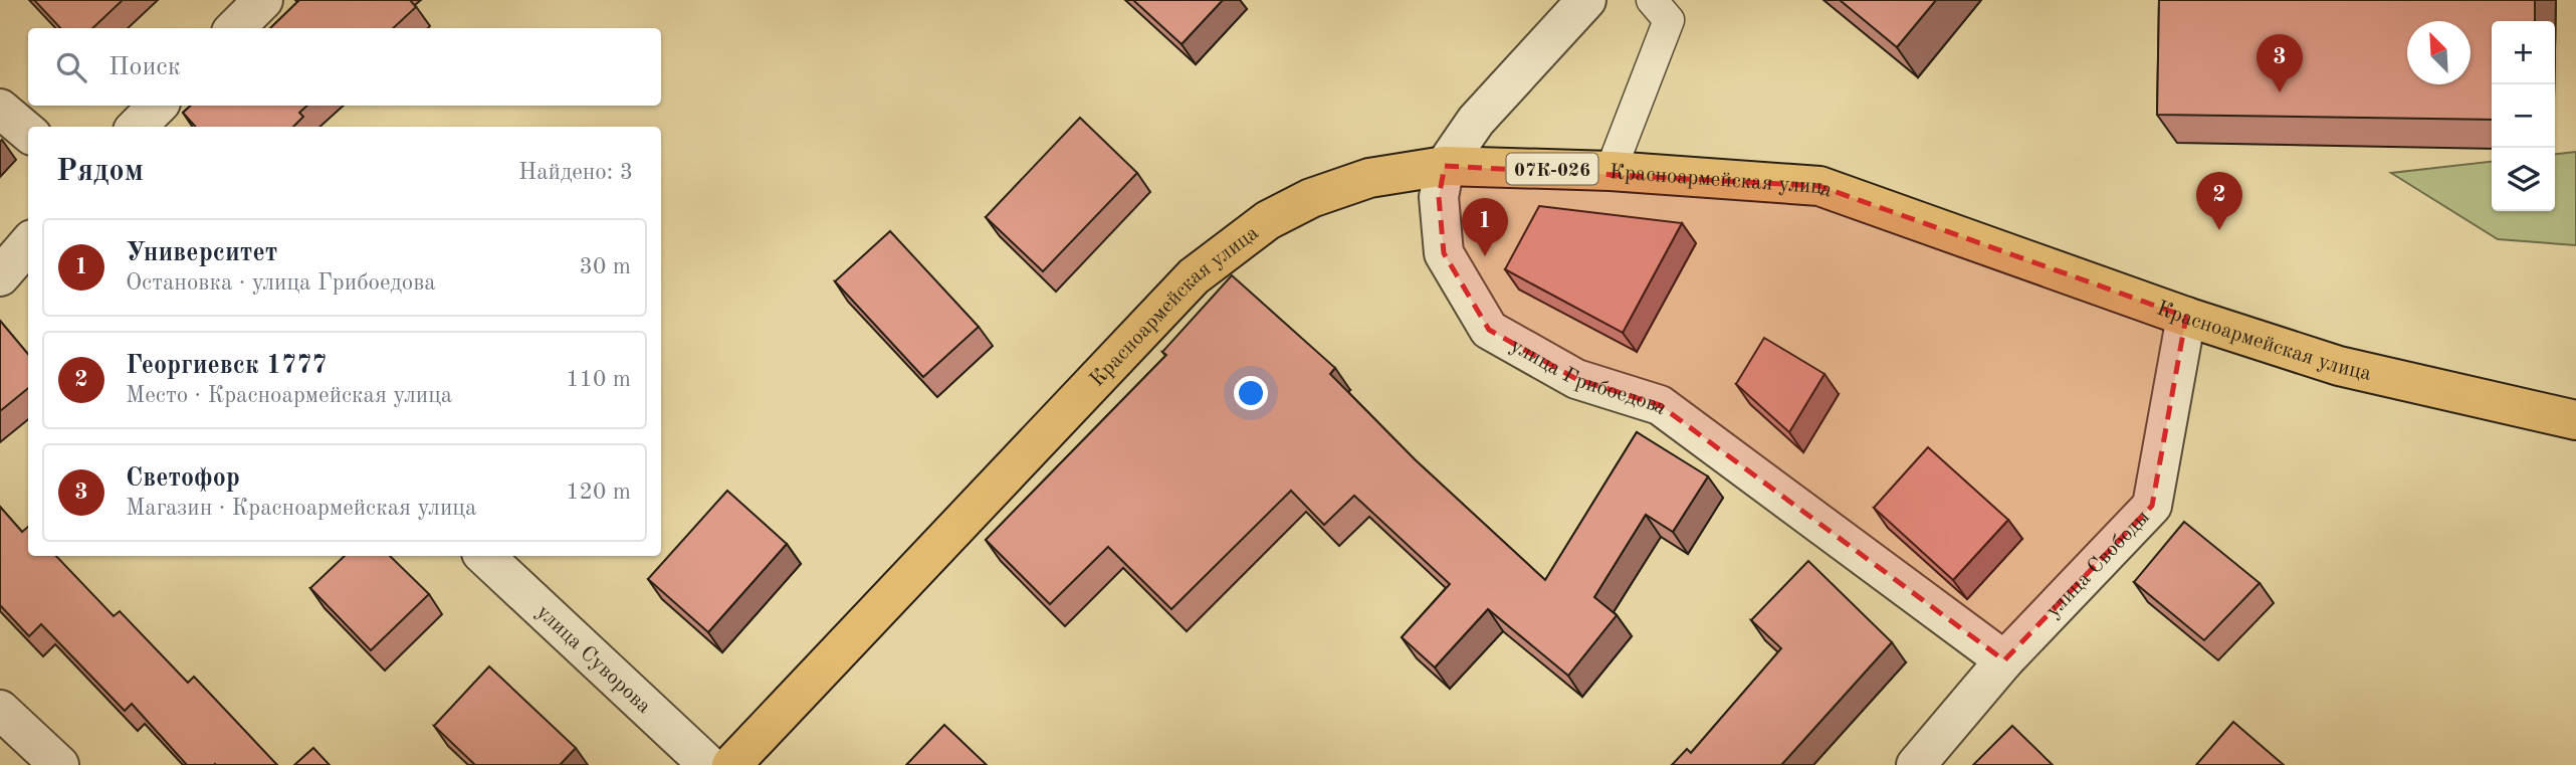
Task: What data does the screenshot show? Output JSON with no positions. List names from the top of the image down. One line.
{"streets":{"main road":["07К-026","Красноармейская улица"],"street":["улица Грибоедова","улица Свободы","улица Суворова"]},"crossings":[["Красноармейская улица","улица Грибоедова"],["Красноармейская улица","улица Свободы"],["улица Грибоедова","улица Свободы"]],"north":"top left","page":{"map_buttons":["+","−"],"search":"Поиск","pins":["3","2","1"],"heading":["Рядом","Найдено: 3"],"list":[{"mark":"1","name":"Университет","note":"Остановка · улица Грибоедова","value":"30 m"},{"mark":"2","name":"Георгиевск 1777","note":"Место · Красноармейская улица","value":"110 m"},{"mark":"3","name":"Светофор","note":"Магазин · Красноармейская улица","value":"120 m"}]}}
